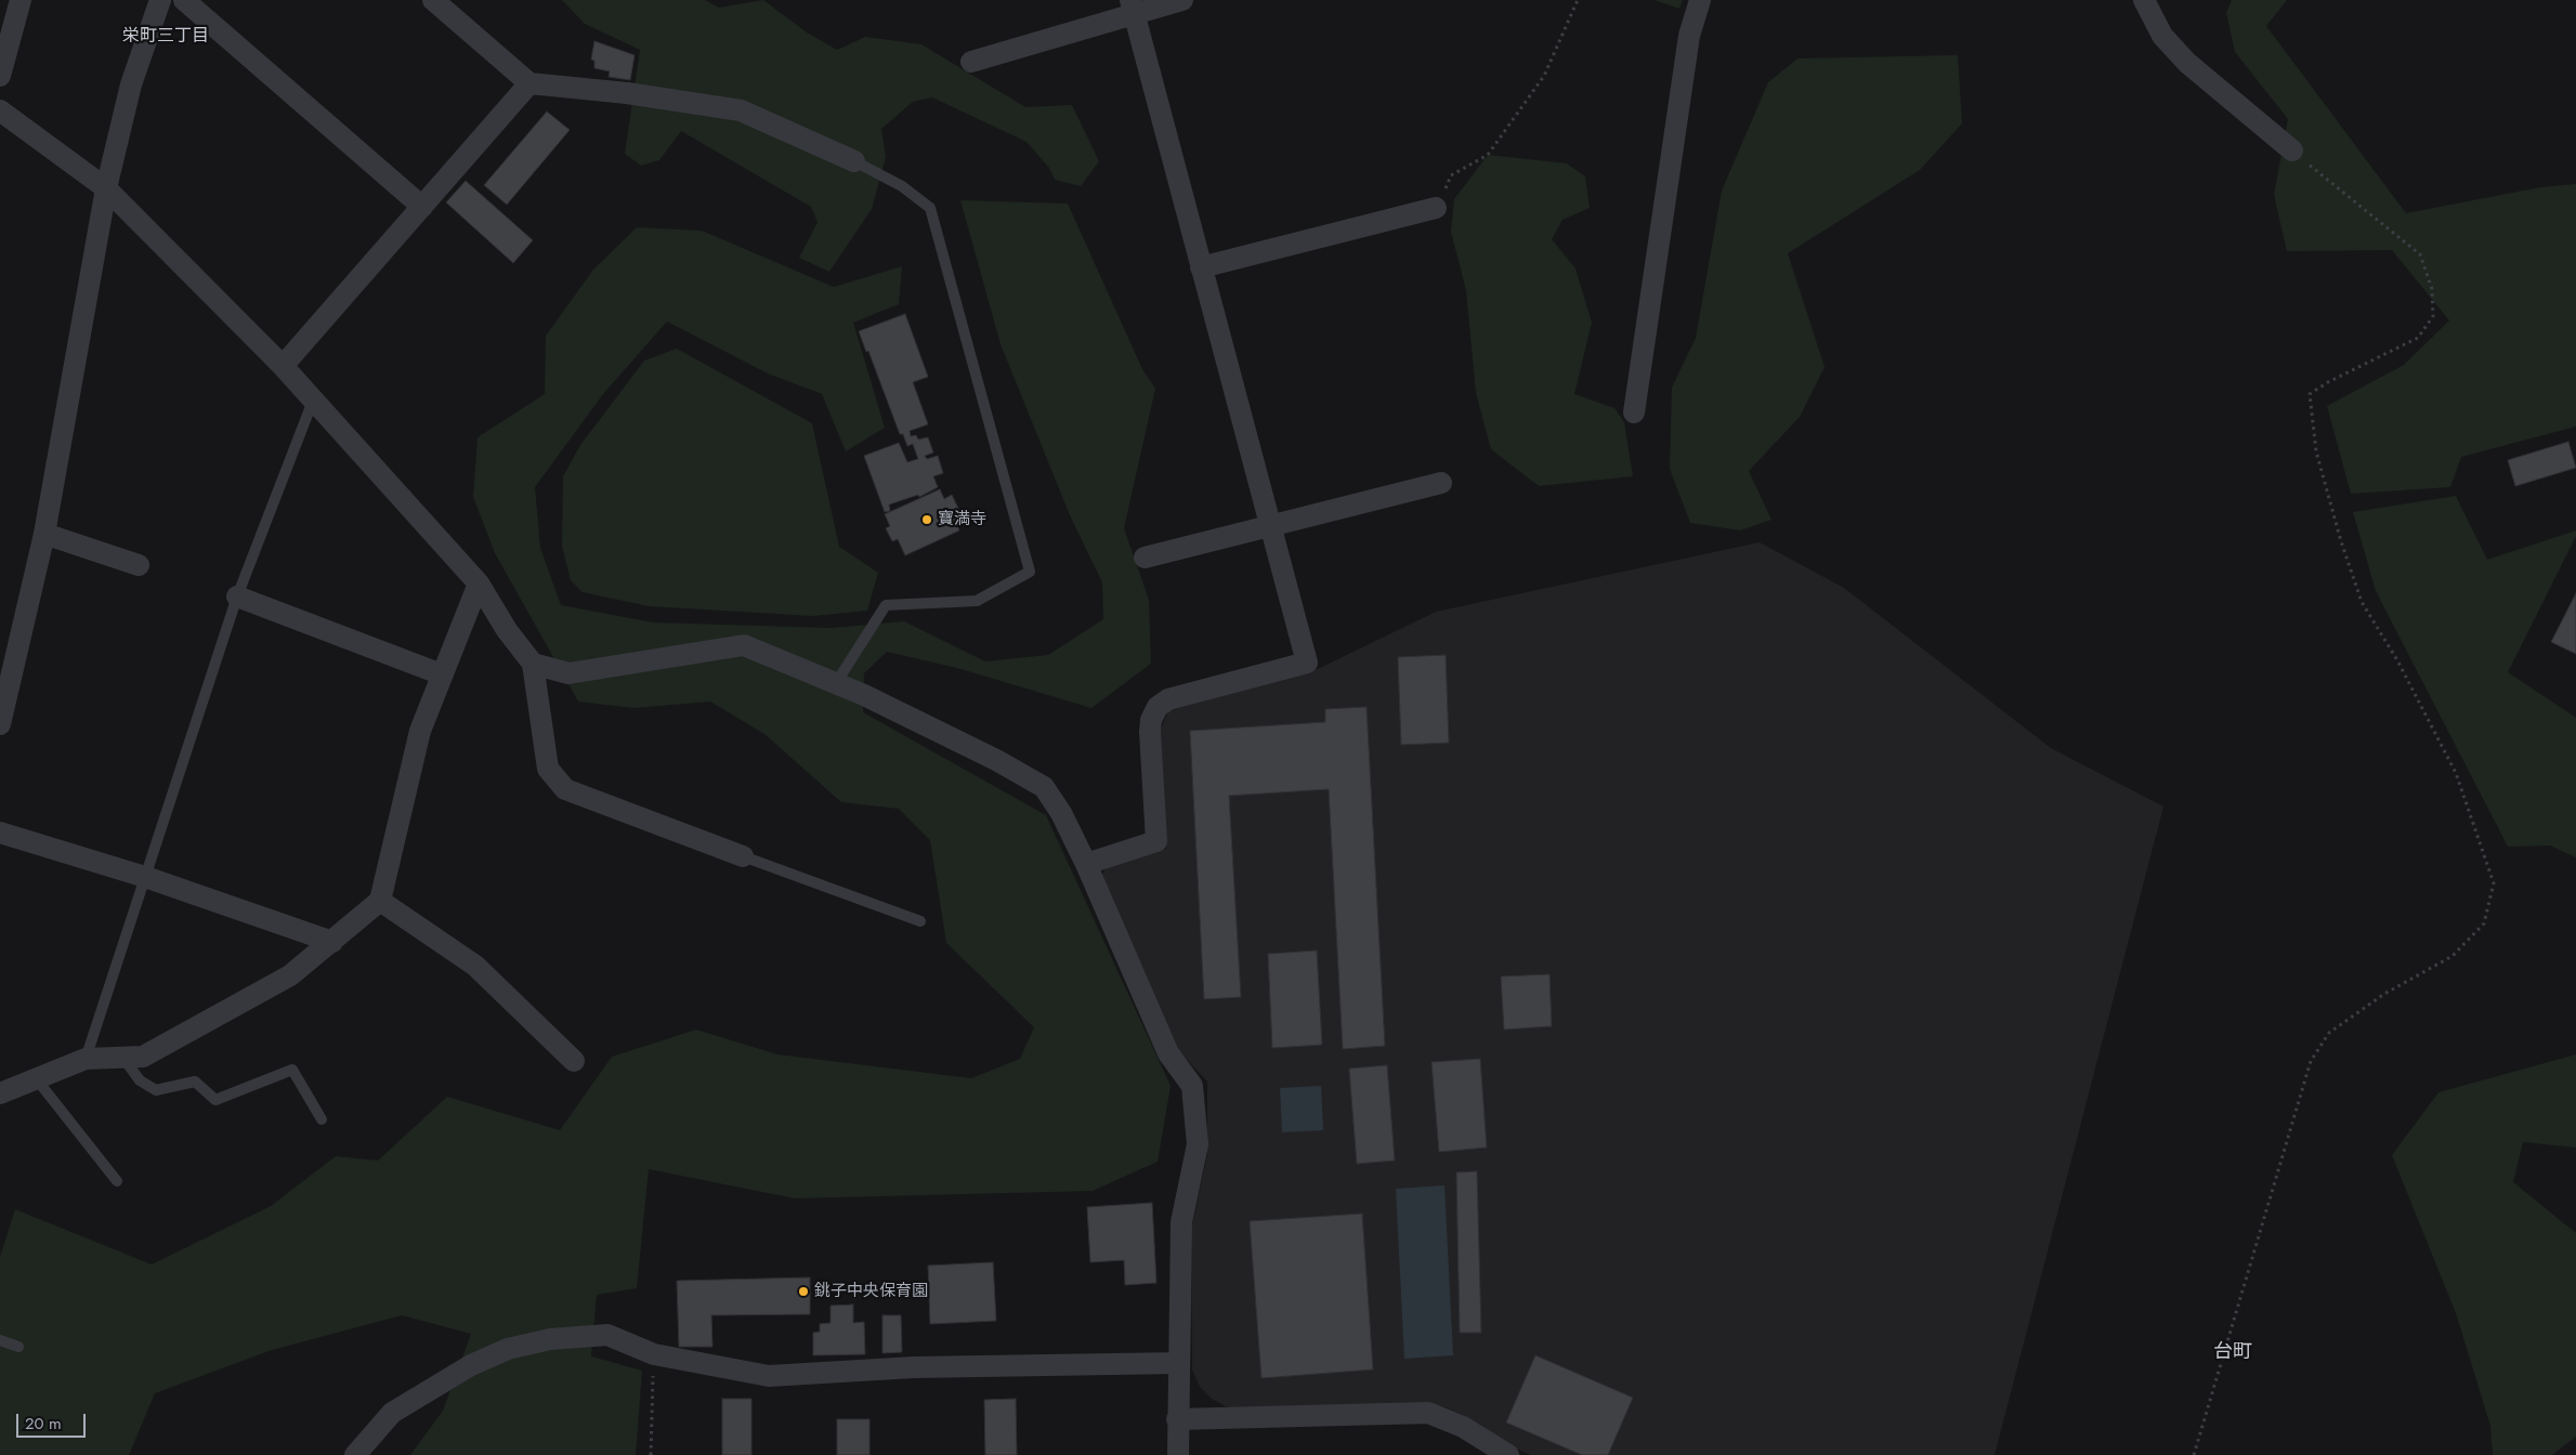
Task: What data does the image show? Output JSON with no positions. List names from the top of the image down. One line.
{"districts":["栄町三丁目","台町"],"places":["寶満寺","銚子中央保育園"],"scale_bar":"20 m"}
